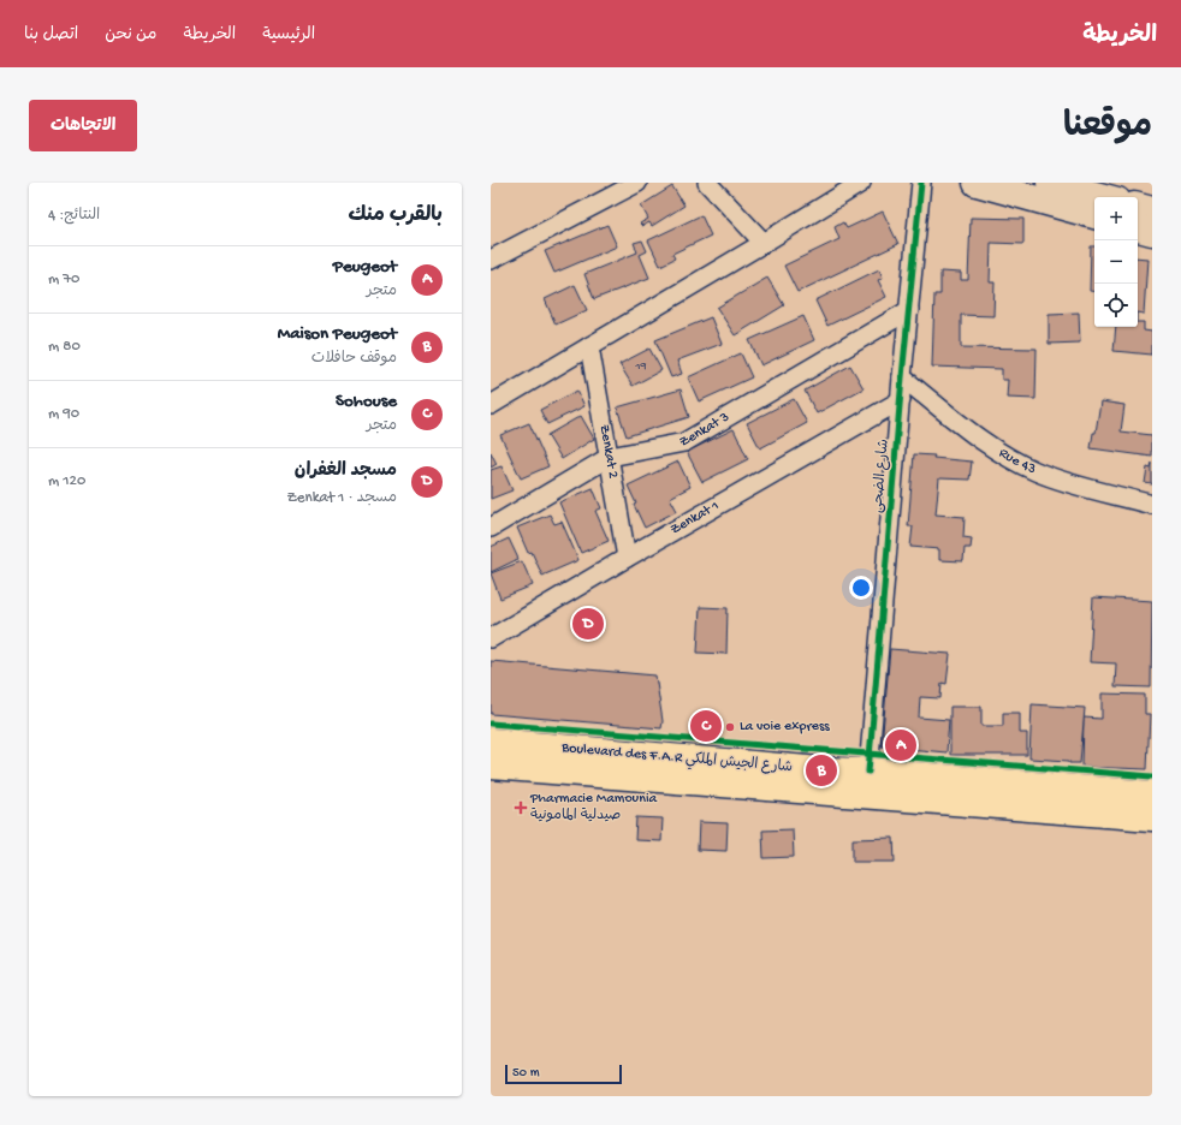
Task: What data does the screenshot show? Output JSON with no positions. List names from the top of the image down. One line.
{"streets":{"main road":["Boulevard des F.A.R شارع الجيش الملكي"],"street":["Zenkat 3","Zenkat 2","Rue 43","شارع الضحى","Zenkat 1"]},"crossings":[["Zenkat 3","Zenkat 2"],["Zenkat 3","شارع الضحى"],["Zenkat 2","Zenkat 1"],["Rue 43","شارع الضحى"],["شارع الضحى","Zenkat 1"],["شارع الضحى","Boulevard des F.A.R شارع الجيش الملكي"]],"places":{"other":["La voie express"],"health":["Pharmacie Mamounia صيدلية المامونية"]},"house_numbers":["19"],"scale_bar":"50 m","page":{"header":"الخريطة","nav":["الرئيسية","الخريطة","من نحن","اتصل بنا"],"title":"موقعنا","buttons":"الاتجاهات","heading":["بالقرب منك","النتائج: 4"],"map_buttons":["+","−"],"list":[{"mark":"A","name":"Peugeot","note":"متجر","value":"70 m"},{"mark":"B","name":"Maison Peugeot","note":"موقف حافلات","value":"80 m"},{"mark":"C","name":"Sohouse","note":"متجر","value":"90 m"},{"mark":"D","name":"مسجد الغفران","note":"مسجد · Zenkat 1","value":"120 m"}],"pins":["D","C","A","B"],"scale":"50 m"}}
